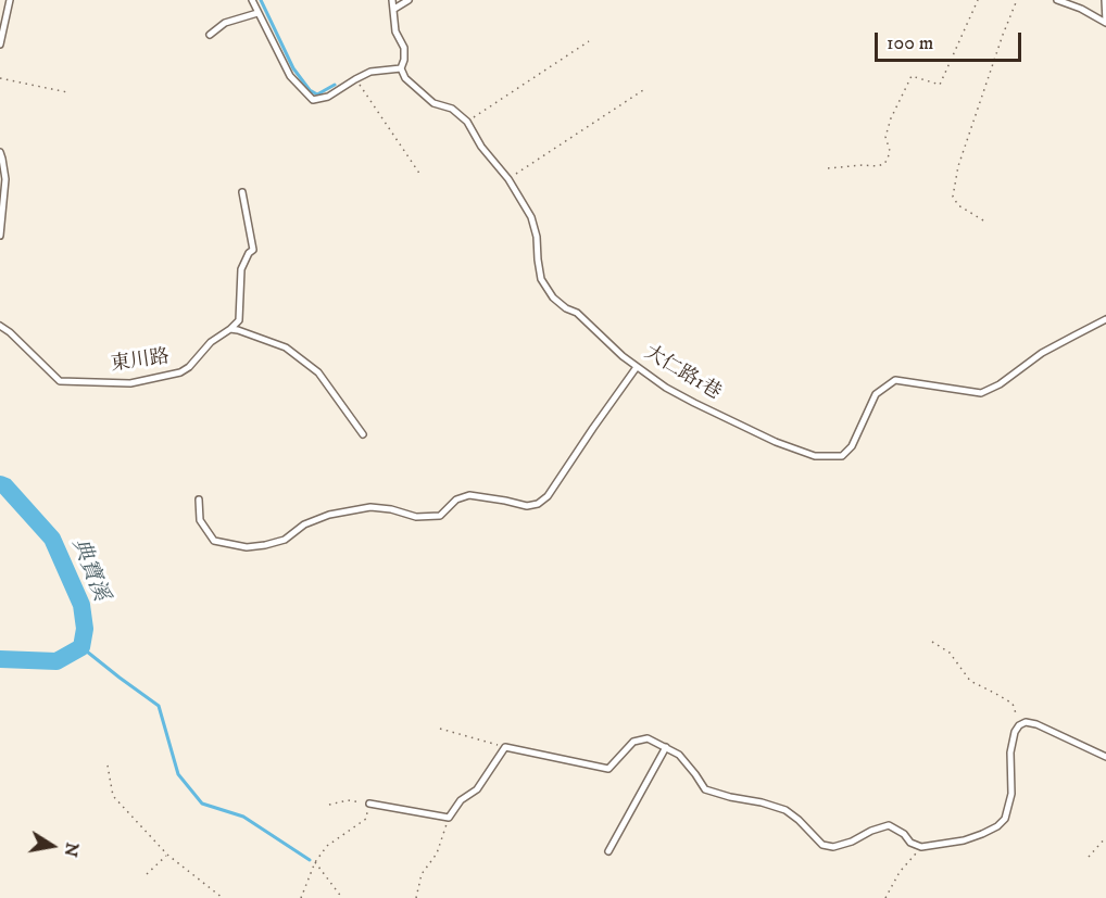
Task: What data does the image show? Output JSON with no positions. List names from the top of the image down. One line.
{"streets":{"lane":["東川路","大仁路1巷"]},"water":["典寶溪"],"scale_bar":"100 m","north":"right"}
